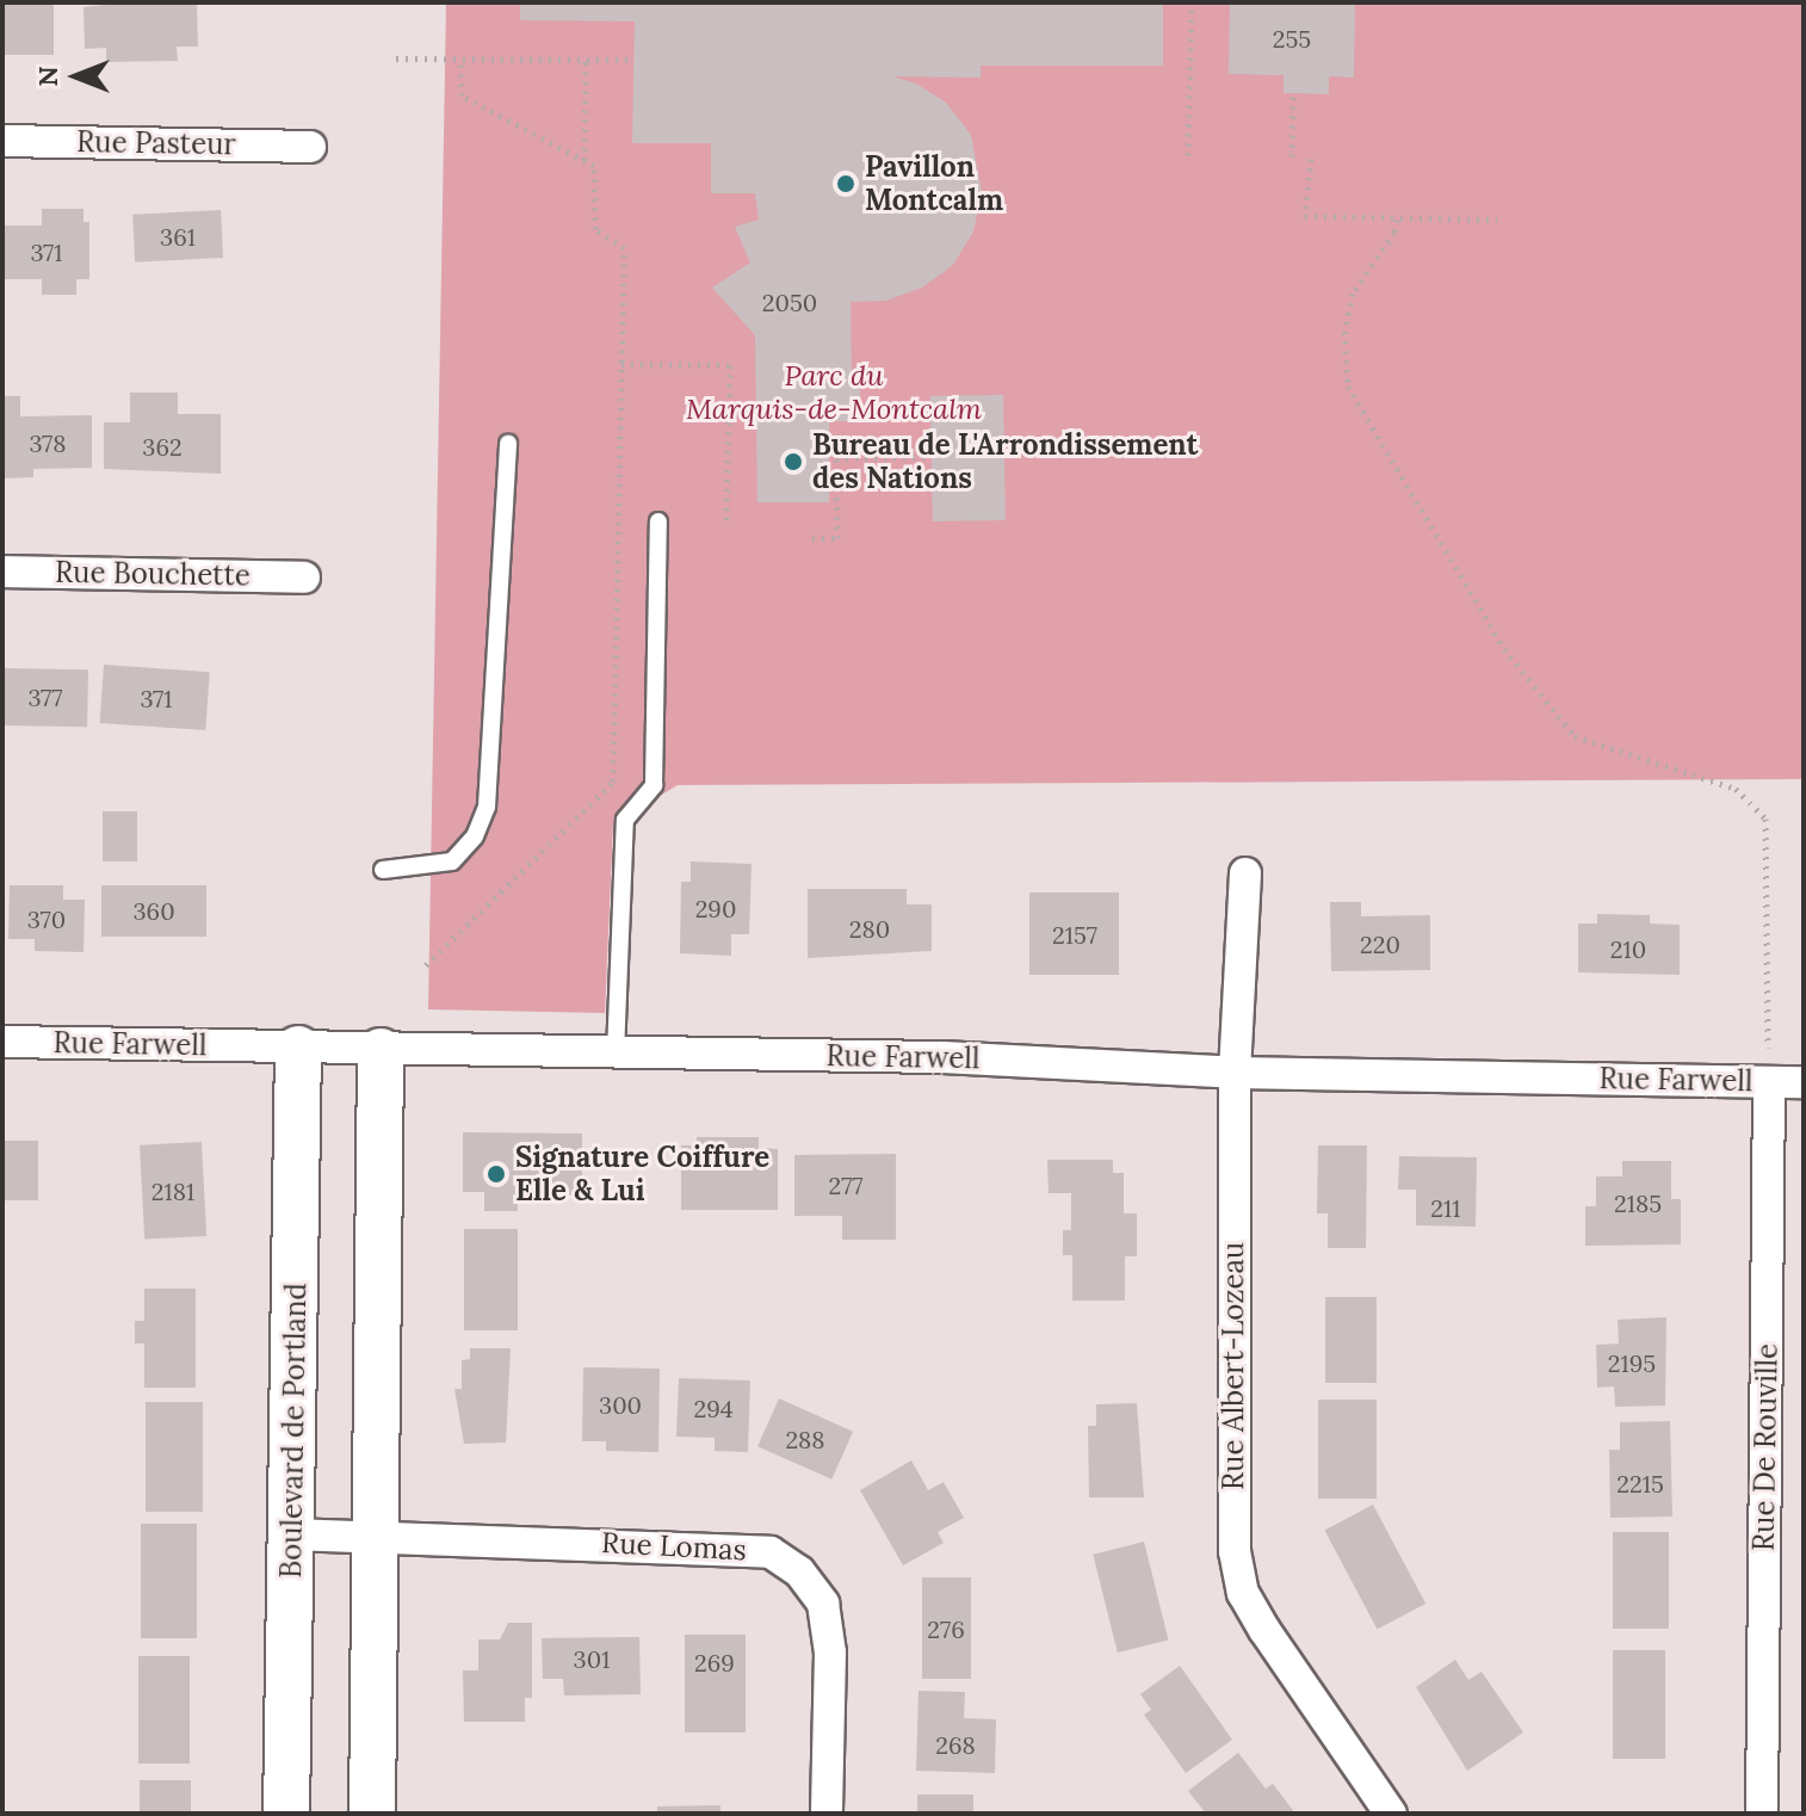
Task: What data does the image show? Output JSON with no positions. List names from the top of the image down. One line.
{"streets":{"main road":["Boulevard de Portland"],"street":["Rue Pasteur","Rue Bouchette","Rue Farwell","Rue Albert-Lozeau","Rue De Rouville","Rue Lomas"]},"crossings":[["Rue Farwell","Rue Albert-Lozeau"],["Rue Farwell","Boulevard de Portland"],["Rue Farwell","Rue De Rouville"],["Boulevard de Portland","Rue Lomas"]],"parks":["Parc du Marquis-de-Montcalm"],"places":["Pavillon Montcalm","Bureau de L'Arrondissement des Nations","Signature Coiffure Elle & Lui"],"house_numbers":["255","361","371","2050","378","362","377","371","290","360","370","280","2157","220","210","277","2181","2185","211","2195","300","294","288","2215","276","301","269","268"],"north":"left"}
